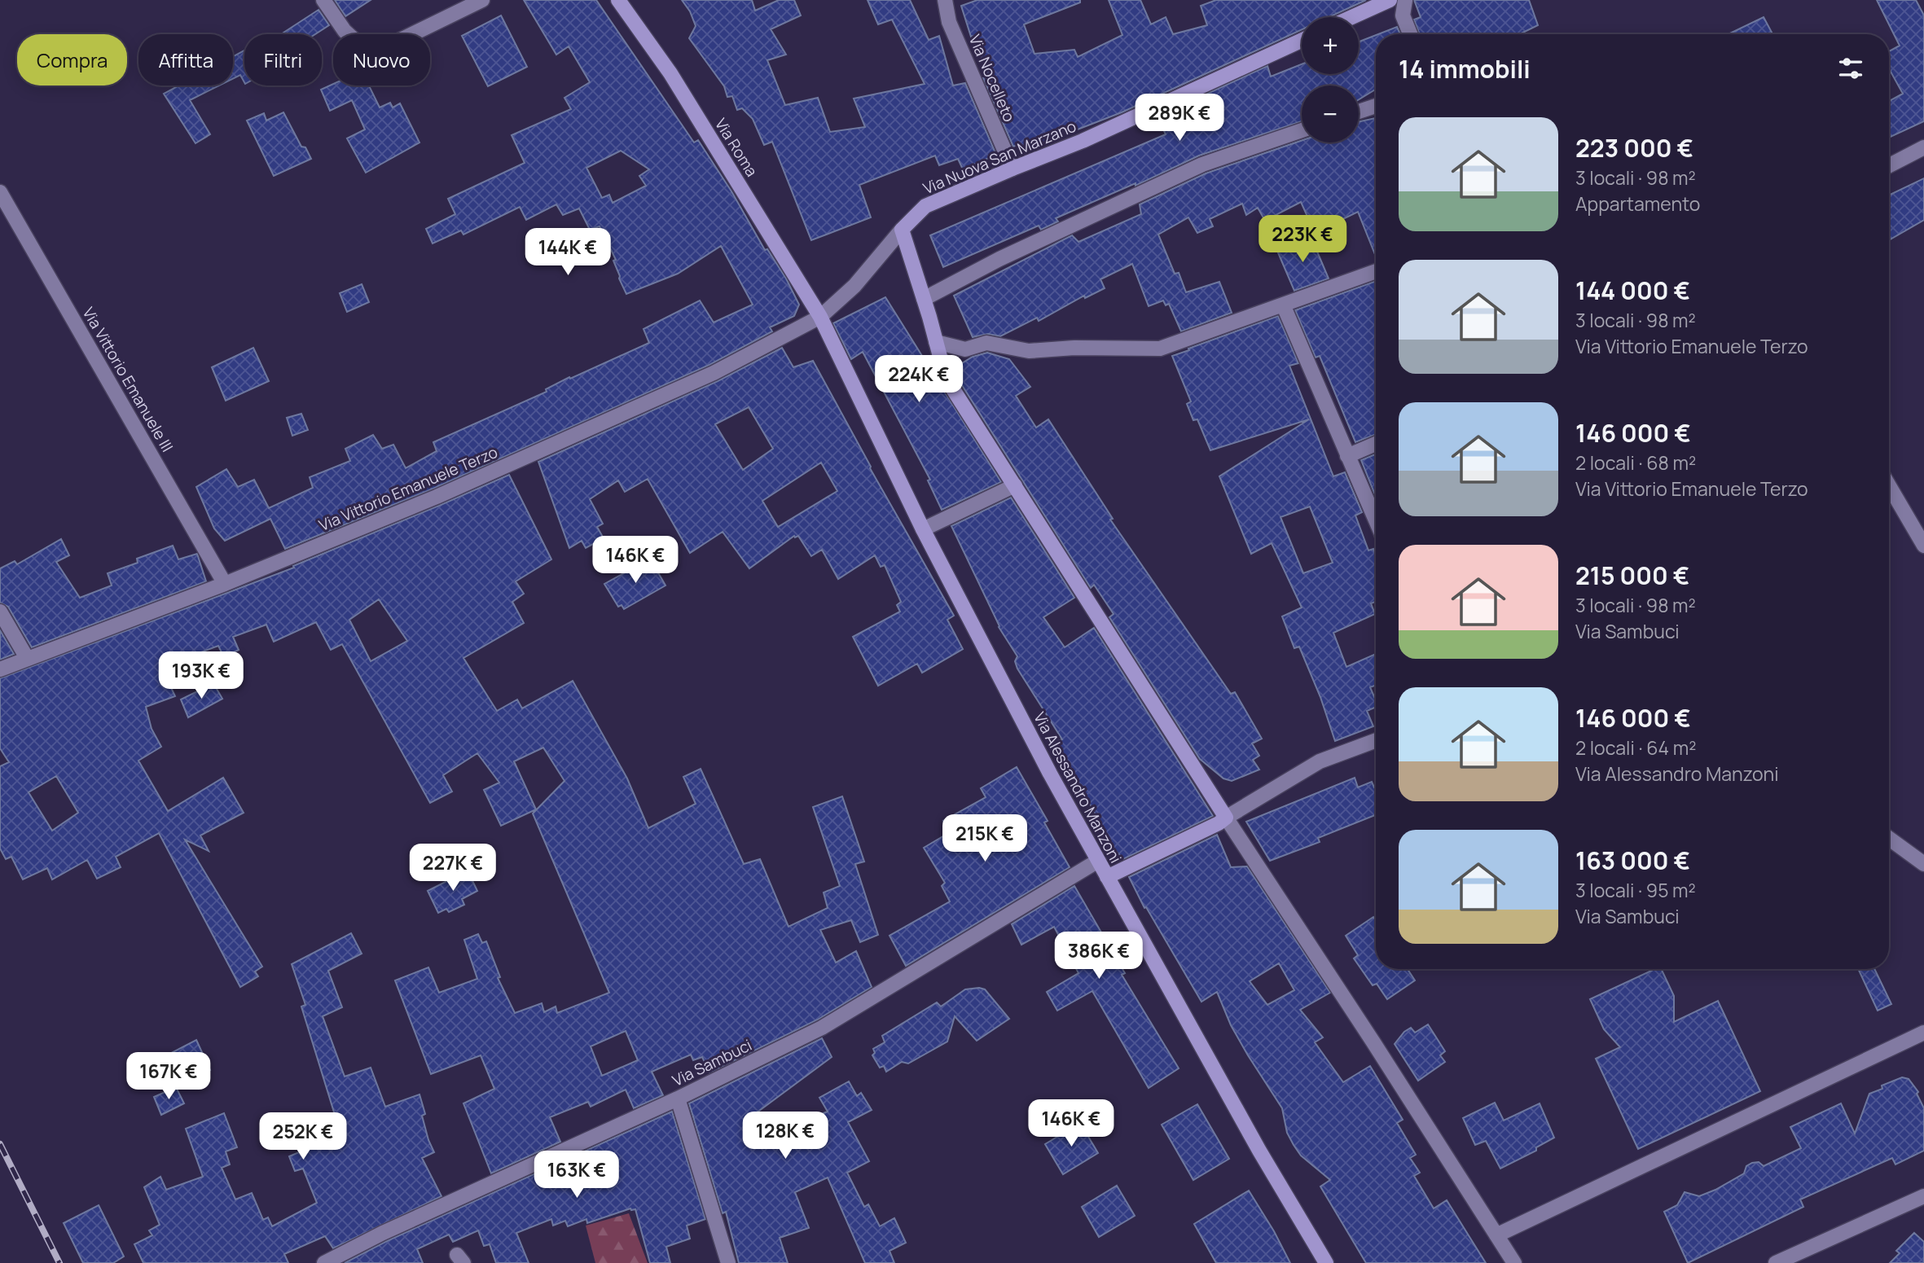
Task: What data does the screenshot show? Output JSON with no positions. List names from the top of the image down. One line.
{"streets":{"main road":["Via Roma","Via Nuova San Marzano","Via Alessandro Manzoni"],"street":["Via Nocelleto","Via Vittorio Emanuele III","Via Vittorio Emanuele Terzo","Via Sambuci"]},"crossings":[["Via Nocelleto","Via Nuova San Marzano"],["Via Roma","Via Vittorio Emanuele Terzo"],["Via Roma","Via Alessandro Manzoni"],["Via Nuova San Marzano","Via Vittorio Emanuele Terzo"],["Via Vittorio Emanuele III","Via Vittorio Emanuele Terzo"],["Via Vittorio Emanuele Terzo","Via Alessandro Manzoni"],["Via Alessandro Manzoni","Via Sambuci"]],"page":{"map_buttons":["+","−"],"chip":["Compra","Affitta","Filtri","Nuovo"],"heading":"14 immobili","price":["289K €","223K €","144K €","224K €","146K €","193K €","215K €","227K €","386K €","167K €","146K €","128K €","252K €","163K €"],"list":[{"name":"223 000 €","note":"3 locali · 98 m² · Appartamento"},{"name":"144 000 €","note":"3 locali · 98 m² · Via Vittorio Emanuele Terzo"},{"name":"146 000 €","note":"2 locali · 68 m² · Via Vittorio Emanuele Terzo"},{"name":"215 000 €","note":"3 locali · 98 m² · Via Sambuci"},{"name":"146 000 €","note":"2 locali · 64 m² · Via Alessandro Manzoni"},{"name":"163 000 €","note":"3 locali · 95 m² · Via Sambuci"}]}}
